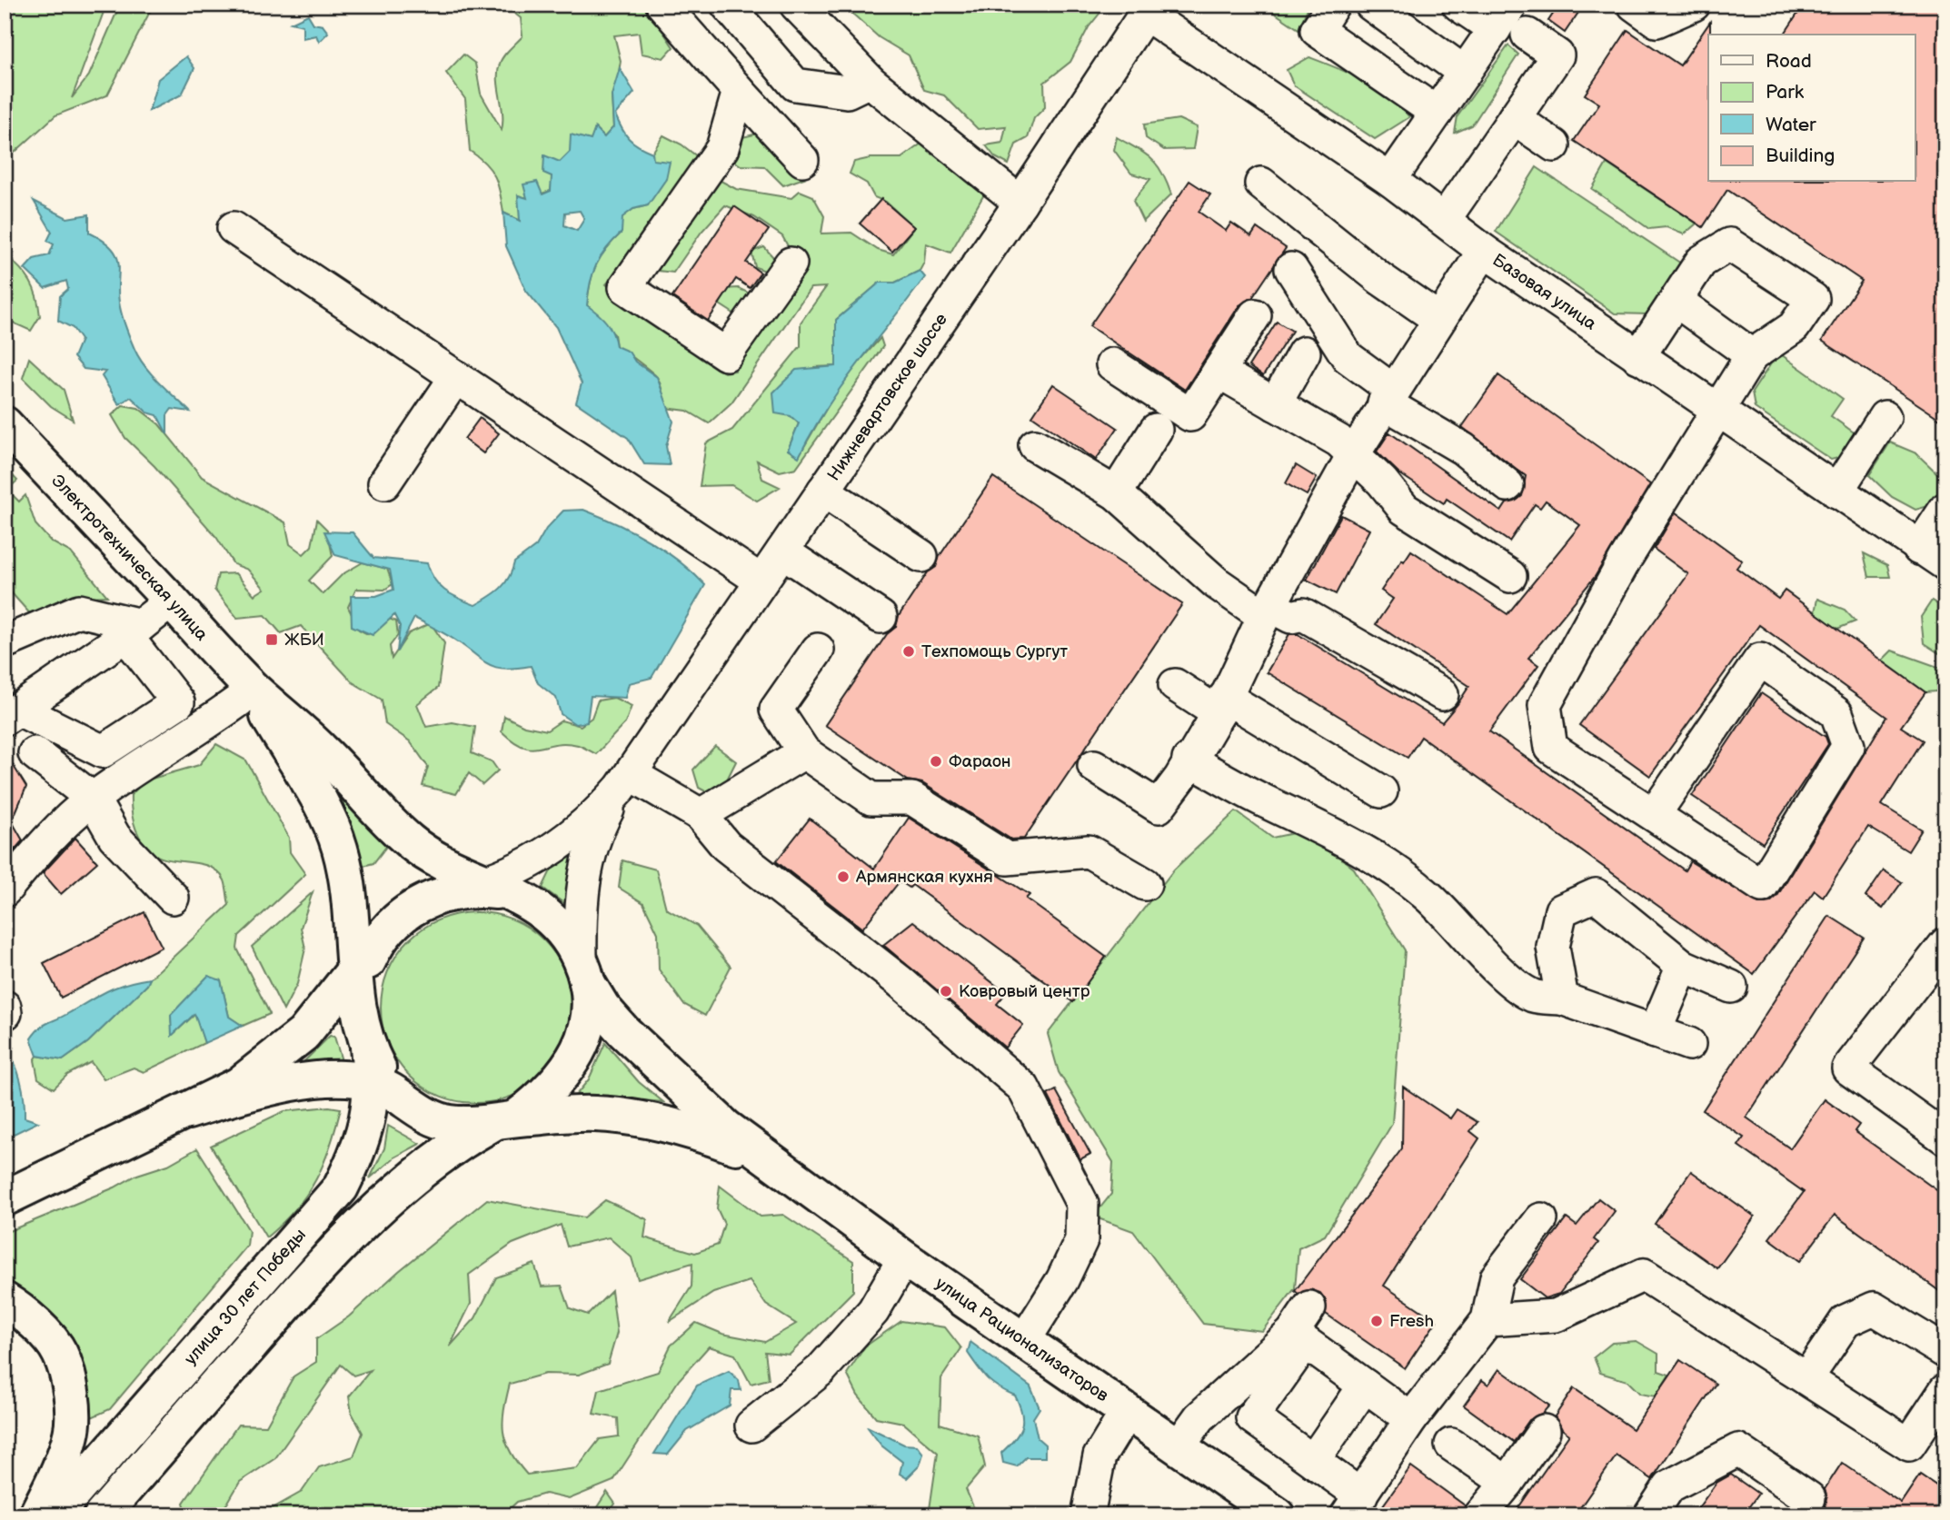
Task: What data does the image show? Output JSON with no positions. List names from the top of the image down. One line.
{"streets":{"main road":["Электротехническая улица","улица 30 лет Победы","улица Рационализаторов"],"street":["Базовая улица","Нижневартовское шоссе"]},"crossings":[["Базовая улица","Нижневартовское шоссе"]],"places":{"transit":["ЖБИ"],"other":["Техпомощь Сургут","Фараон","Армянская кухня","Ковровый центр","Fresh"]},"legend":["Road","Park","Water","Building"]}
